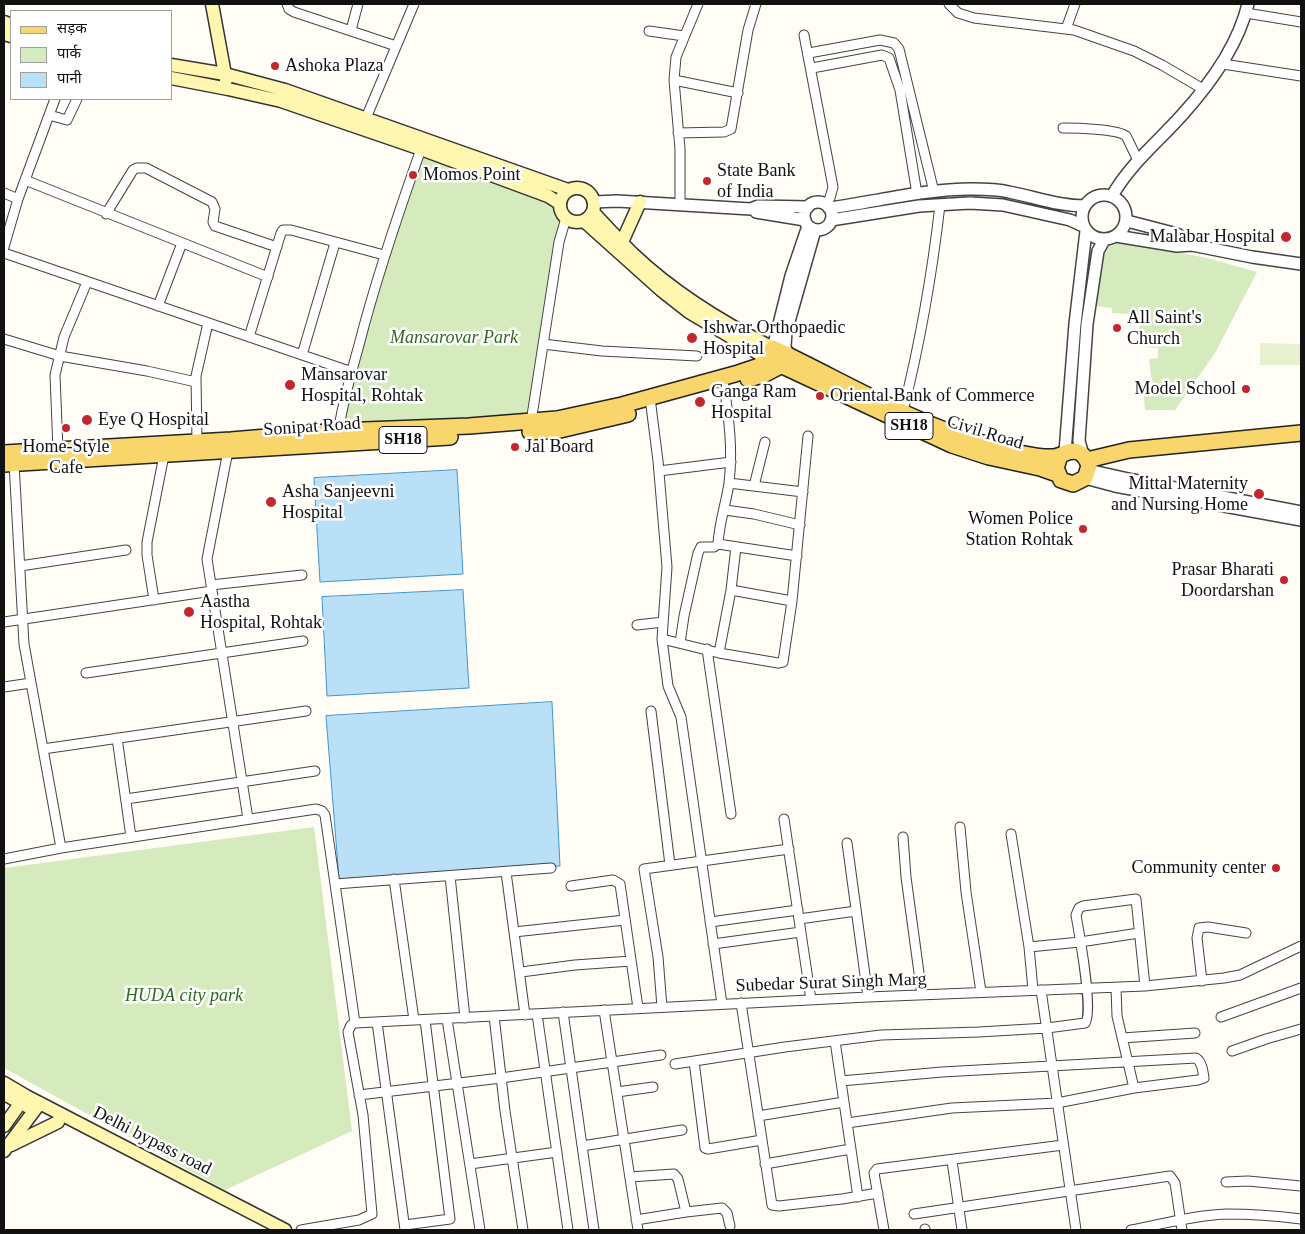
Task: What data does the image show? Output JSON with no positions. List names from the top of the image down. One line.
{"streets":{"main road":["SH18","Sonipat Road","Civil Road","Delhi bypass road"],"street":["Subedar Surat Singh Marg"]},"crossings":[["SH18","Civil Road"],["Sonipat Road","Civil Road"]],"parks":["Mansarovar Park","HUDA city park"],"places":["Ashoka Plaza","Momos Point","State Bank of India","Malabar Hospital","All Saint's Church","Ishwar Orthopaedic Hospital","Mansarovar Hospital, Rohtak","Model School","Oriental Bank of Commerce","Ganga Ram Hospital","Eye Q Hospital","Home-Style Cafe","Jal Board","Mittal Maternity and Nursing Home","Asha Sanjeevni Hospital","Women Police Station Rohtak","Prasar Bharati Doordarshan","Aastha Hospital, Rohtak","Community center"],"legend":["सड़क","पार्क","पानी"]}
